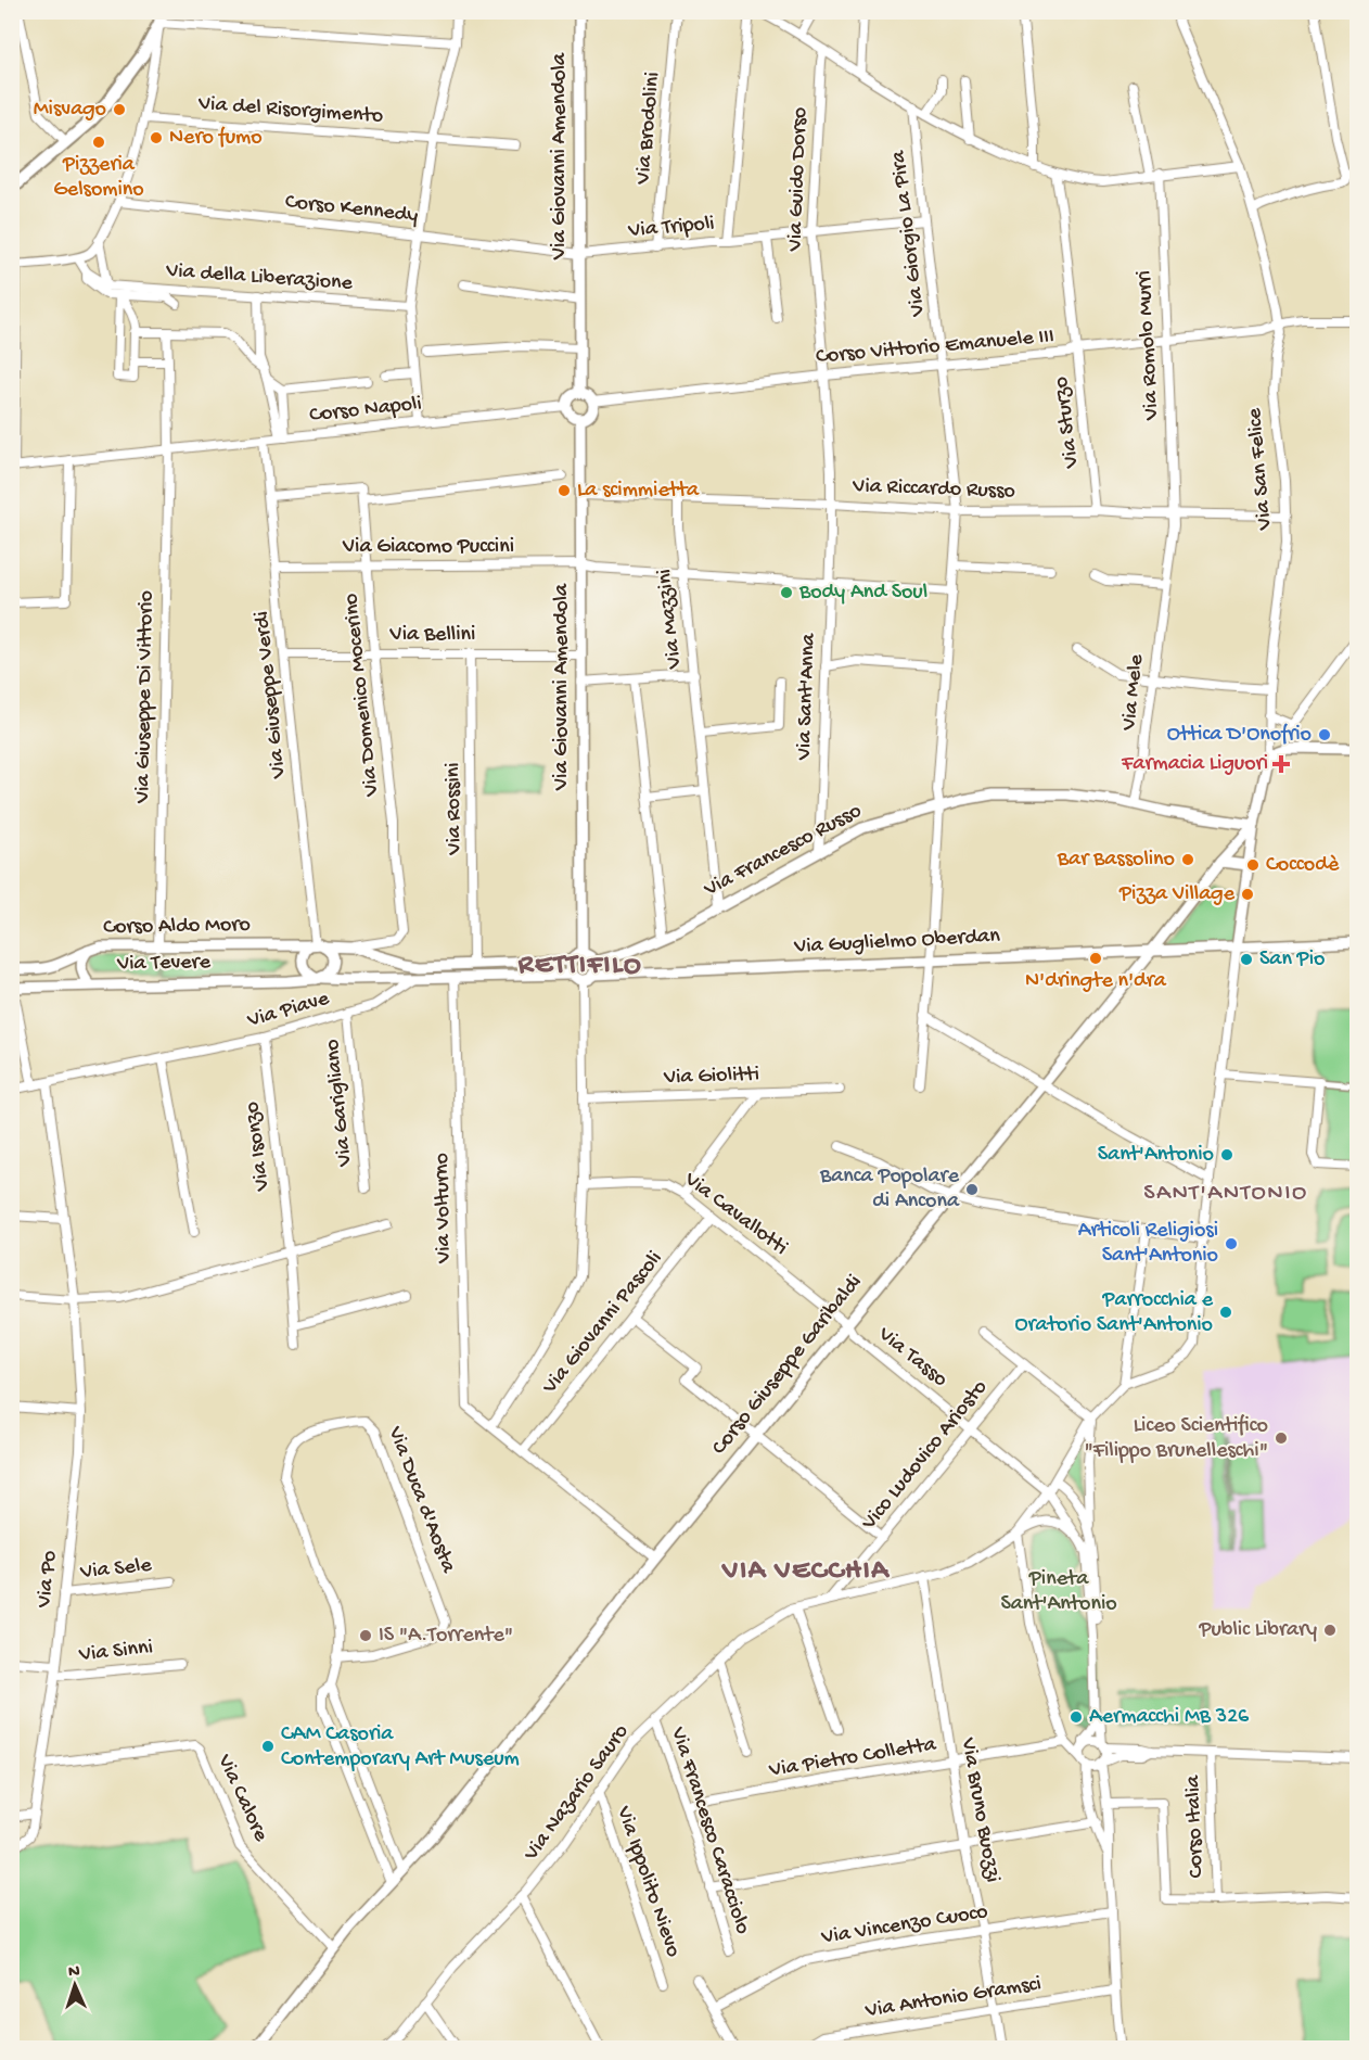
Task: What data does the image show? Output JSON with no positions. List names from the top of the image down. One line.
{"streets":{"street":["Via del Risorgimento","Via Brodolini","Via Giovanni Amendola","Via Guido Dorso","Corso Kennedy","Via Tripoli","Via Giorgio La Pira","Via della Liberazione","Via Romolo Murri","Corso Vittorio Emanuele III","Corso Napoli","Via Sturzo","Via San Felice","Via Riccardo Russo","Via Giacomo Puccini","Via Mazzini","Via Bellini","Via Mele","Via Giuseppe Verdi","Via Domenico Mocerino","Via Giuseppe Di Vittorio","Via Sant'Anna","Via Rossini","Via Francesco Russo","Corso Aldo Moro","Via Guglielmo Oberdan","Via Tevere","Via Piave","Via Giolitti","Via Garigliano","Via Isonzo","Via Volturno","Via Cavallotti","Via Giovanni Pascoli","Via Tasso","Corso Giuseppe Garibaldi","Vico Ludovico Ariosto","Via Duca d'Aosta","Via Sele","Via Po","Via Sinni","Via Pietro Colletta","Via Nazario Sauro","Via Calore","Via Bruno Buozzi","Corso Italia","Via Francesco Caracciolo","Via Ippolito Nievo","Via Vincenzo Cuoco","Via Antonio Gramsci"]},"crossings":[["Via Brodolini","Via Tripoli"],["Via Giovanni Amendola","Corso Kennedy"],["Via Giovanni Amendola","Via Tripoli"],["Via Giovanni Amendola","Corso Vittorio Emanuele III"],["Via Giovanni Amendola","Corso Napoli"],["Via Giovanni Amendola","Via Riccardo Russo"],["Via Giovanni Amendola","Via Giacomo Puccini"],["Via Giovanni Amendola","Via Bellini"],["Via Giovanni Amendola","Via Francesco Russo"],["Via Giovanni Amendola","Corso Aldo Moro"],["Via Giovanni Amendola","Via Guglielmo Oberdan"],["Via Guido Dorso","Via Tripoli"],["Via Guido Dorso","Corso Vittorio Emanuele III"],["Via Guido Dorso","Via Riccardo Russo"],["Via Guido Dorso","Via Sant'Anna"],["Corso Kennedy","Via Tripoli"],["Via Tripoli","Via Giorgio La Pira"],["Via Giorgio La Pira","Corso Vittorio Emanuele III"],["Via Giorgio La Pira","Via Riccardo Russo"],["Via Giorgio La Pira","Via Giacomo Puccini"],["Via Giorgio La Pira","Via Francesco Russo"],["Via Giorgio La Pira","Via Guglielmo Oberdan"],["Via Romolo Murri","Corso Vittorio Emanuele III"],["Via Romolo Murri","Via Riccardo Russo"],["Via Romolo Murri","Via Mele"],["Corso Vittorio Emanuele III","Corso Napoli"],["Corso Vittorio Emanuele III","Via Sturzo"],["Corso Vittorio Emanuele III","Via San Felice"],["Corso Napoli","Via Giuseppe Verdi"],["Corso Napoli","Via Giuseppe Di Vittorio"],["Via Sturzo","Via Riccardo Russo"],["Via San Felice","Via Riccardo Russo"],["Via San Felice","Via Francesco Russo"],["Via San Felice","Via Guglielmo Oberdan"],["Via San Felice","Corso Giuseppe Garibaldi"],["Via Riccardo Russo","Via Mazzini"],["Via Riccardo Russo","Via Mele"],["Via Riccardo Russo","Via Sant'Anna"],["Via Giacomo Puccini","Via Mazzini"],["Via Giacomo Puccini","Via Giuseppe Verdi"],["Via Giacomo Puccini","Via Domenico Mocerino"],["Via Giacomo Puccini","Via Sant'Anna"],["Via Mazzini","Via Francesco Russo"],["Via Bellini","Via Giuseppe Verdi"],["Via Bellini","Via Domenico Mocerino"],["Via Bellini","Via Rossini"],["Via Mele","Via Francesco Russo"],["Via Giuseppe Verdi","Corso Aldo Moro"],["Via Giuseppe Verdi","Via Tevere"],["Via Domenico Mocerino","Corso Aldo Moro"],["Via Giuseppe Di Vittorio","Corso Aldo Moro"],["Via Sant'Anna","Via Francesco Russo"],["Via Rossini","Corso Aldo Moro"],["Via Francesco Russo","Corso Aldo Moro"],["Via Francesco Russo","Via Guglielmo Oberdan"],["Via Francesco Russo","Corso Giuseppe Garibaldi"],["Corso Aldo Moro","Via Guglielmo Oberdan"],["Corso Aldo Moro","Via Tevere"],["Via Guglielmo Oberdan","Corso Giuseppe Garibaldi"],["Via Tevere","Via Piave"],["Via Piave","Via Garigliano"],["Via Piave","Via Isonzo"],["Via Piave","Via Po"],["Via Volturno","Via Giovanni Pascoli"],["Via Volturno","Corso Giuseppe Garibaldi"],["Via Cavallotti","Via Giovanni Pascoli"],["Via Cavallotti","Via Tasso"],["Via Cavallotti","Corso Giuseppe Garibaldi"],["Via Tasso","Corso Giuseppe Garibaldi"],["Via Tasso","Vico Ludovico Ariosto"],["Vico Ludovico Ariosto","Via Nazario Sauro"],["Via Sele","Via Po"],["Via Po","Via Sinni"],["Via Po","Via Calore"],["Via Pietro Colletta","Via Bruno Buozzi"],["Via Pietro Colletta","Via Francesco Caracciolo"],["Via Nazario Sauro","Via Bruno Buozzi"],["Via Nazario Sauro","Via Francesco Caracciolo"],["Via Nazario Sauro","Via Ippolito Nievo"],["Via Bruno Buozzi","Via Vincenzo Cuoco"],["Via Bruno Buozzi","Via Antonio Gramsci"]],"districts":["RETTIFILO","SANT'ANTONIO","VIA VECCHIA"],"parks":["Pineta Sant'Antonio"],"places":{"other":["Misvago","Nero fumo","Pizzeria Gelsomino","La scimmietta","Body And Soul","Ottica D'Onofrio","Bar Bassolino","Coccodè","Pizza Village","N'dringte n'dra","San Pio","Sant'Antonio","Banca Popolare di Ancona","Articoli Religiosi Sant'Antonio","Parrocchia e Oratorio Sant'Antonio","Liceo Scientifico \"Filippo Brunelleschi\"","Public Library","IS \"A.Torrente\"","Aermacchi MB 326","CAM Casoria Contemporary Art Museum"],"health":["Farmacia Liguori"]},"north":"top"}
